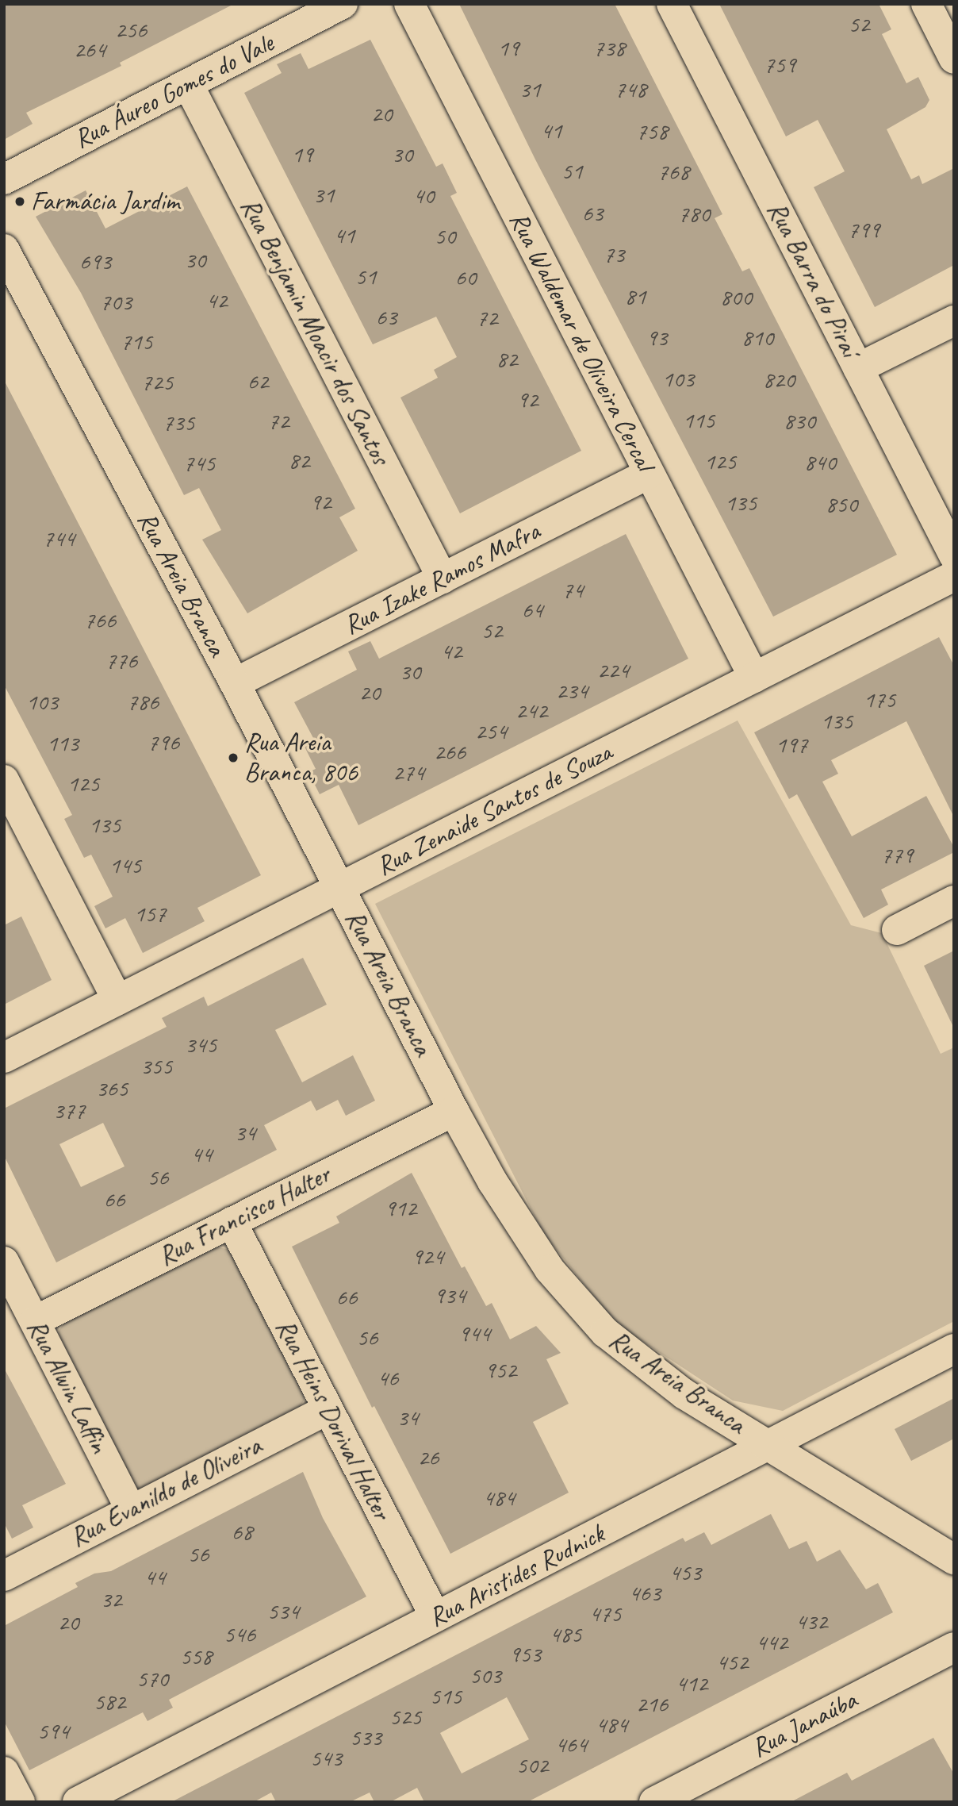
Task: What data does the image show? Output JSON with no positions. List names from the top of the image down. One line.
{"streets":{"street":["Rua Áureo Gomes do Vale","Rua Barra do Piraí","Rua Benjamin Moacir dos Santos","Rua Waldemar de Oliveira Cercal","Rua Izake Ramos Mafra","Rua Areia Branca","Rua Zenaide Santos de Souza","Rua Francisco Halter","Rua Alwin Laffin","Rua Heins Dorival Halter","Rua Evanildo de Oliveira","Rua Aristides Rudnick","Rua Janaúba"]},"crossings":[["Rua Áureo Gomes do Vale","Rua Benjamin Moacir dos Santos"],["Rua Benjamin Moacir dos Santos","Rua Izake Ramos Mafra"],["Rua Waldemar de Oliveira Cercal","Rua Izake Ramos Mafra"],["Rua Waldemar de Oliveira Cercal","Rua Zenaide Santos de Souza"],["Rua Izake Ramos Mafra","Rua Areia Branca"],["Rua Areia Branca","Rua Zenaide Santos de Souza"],["Rua Areia Branca","Rua Francisco Halter"],["Rua Areia Branca","Rua Aristides Rudnick"],["Rua Francisco Halter","Rua Alwin Laffin"],["Rua Francisco Halter","Rua Heins Dorival Halter"],["Rua Alwin Laffin","Rua Evanildo de Oliveira"],["Rua Heins Dorival Halter","Rua Evanildo de Oliveira"],["Rua Heins Dorival Halter","Rua Aristides Rudnick"]],"places":["Farmácia Jardim","Rua Areia Branca, 806"],"house_numbers":["52","256","19","738","264","759","31","748","20","41","758","19","30","51","768","31","40","63","780","799","41","50","73","30","693","51","60","81","800","42","703","63","72","93","810","715","82","103","820","62","725","92","115","72","830","735","82","125","840","745","92","135","850","744","74","64","766","52","42","776","224","30","234","20","175","103","786","242","135","254","796","113","197","266","274","125","135","779","145","157","345","355","365","377","34","44","56","66","912","924","934","66","944","56","952","46","34","26","484","68","56","453","44","463","32","534","475","432","20","546","485","442","953","558","452","503","570","412","515","582","216","525","484","594","533","464","543","502"]}
